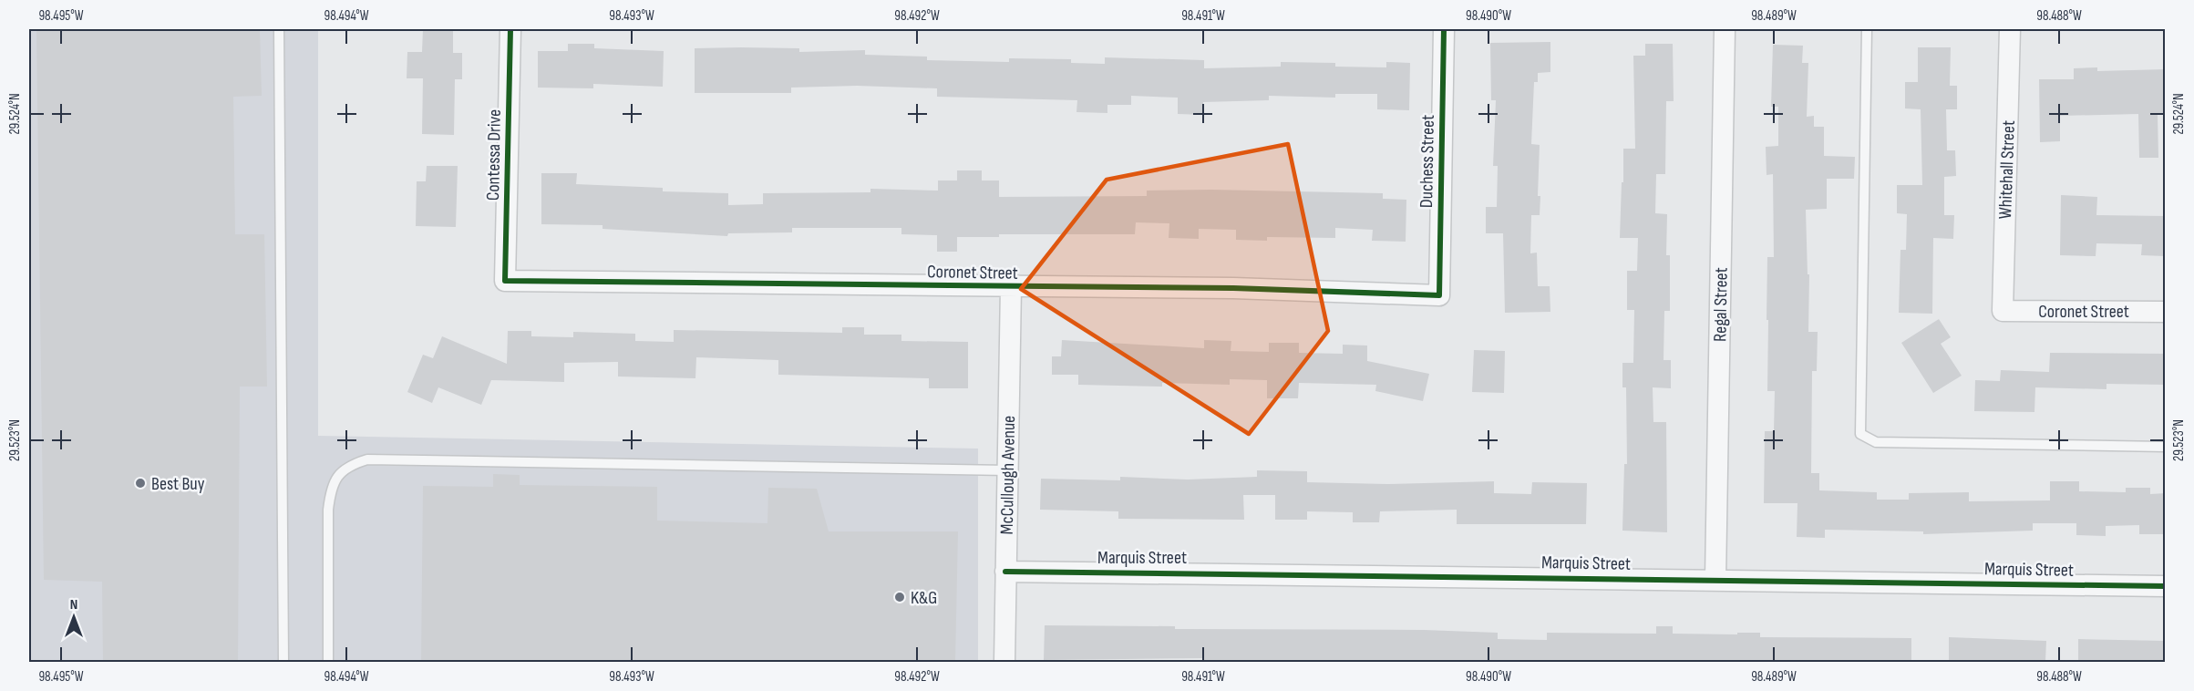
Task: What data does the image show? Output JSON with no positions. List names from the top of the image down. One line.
{"streets":{"street":["Contessa Drive","Duchess Street","Whitehall Street","Coronet Street","Regal Street","McCullough Avenue","Marquis Street"]},"crossings":[["Contessa Drive","Coronet Street"],["Duchess Street","Coronet Street"],["Whitehall Street","Coronet Street"],["Coronet Street","McCullough Avenue"],["Regal Street","Marquis Street"],["McCullough Avenue","Marquis Street"]],"places":["Best Buy","K&G"],"north":"top","coordinates":["98.495°W","98.494°W","98.493°W","98.492°W","98.491°W","98.490°W","98.489°W","98.488°W","29.524°N","29.523°N"]}
